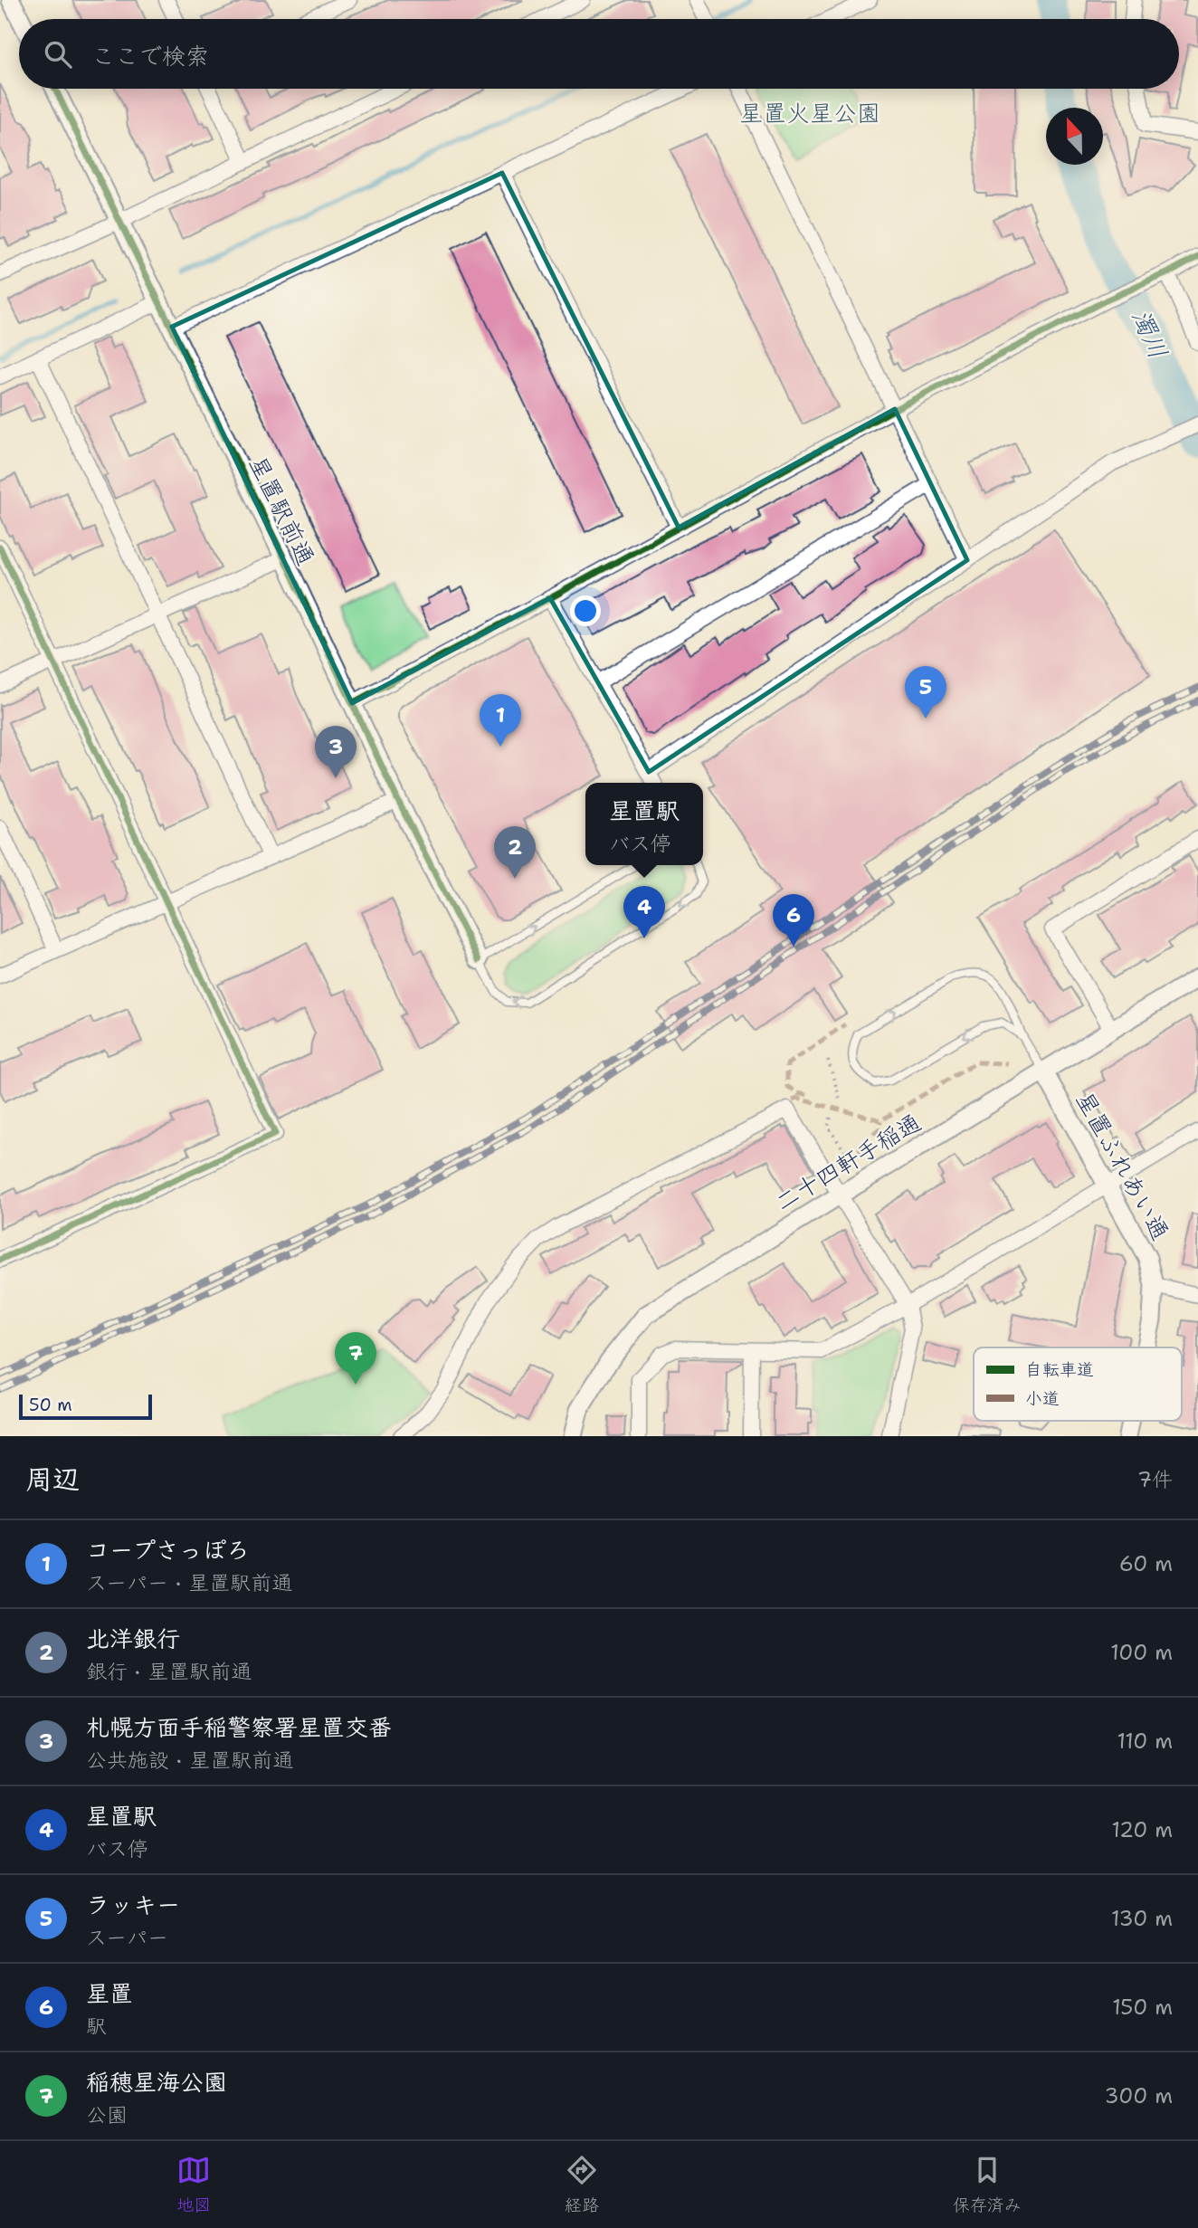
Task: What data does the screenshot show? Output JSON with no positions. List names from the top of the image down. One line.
{"streets":{"street":["星置駅前通","二十四軒手稲通","星置ふれあい通"]},"crossings":[["二十四軒手稲通","星置ふれあい通"]],"water":["濁川"],"parks":["星置火星公園"],"legend":["自転車道","小道"],"scale_bar":"50 m","north":"top","page":{"search":"ここで検索","pins":["5","1","3","2","4","6","7"],"popup":["星置駅","バス停"],"scale":"50 m","heading":["周辺","7件"],"list":[{"mark":"1","name":"コープさっぽろ","note":"スーパー · 星置駅前通","value":"60 m"},{"mark":"2","name":"北洋銀行","note":"銀行 · 星置駅前通","value":"100 m"},{"mark":"3","name":"札幌方面手稲警察署星置交番","note":"公共施設 · 星置駅前通","value":"110 m"},{"mark":"4","name":"星置駅","note":"バス停","value":"120 m"},{"mark":"5","name":"ラッキー","note":"スーパー","value":"130 m"},{"mark":"6","name":"星置","note":"駅","value":"150 m"},{"mark":"7","name":"稲穂星海公園","note":"公園","value":"300 m"}],"nav":["地図","経路","保存済み"]}}
